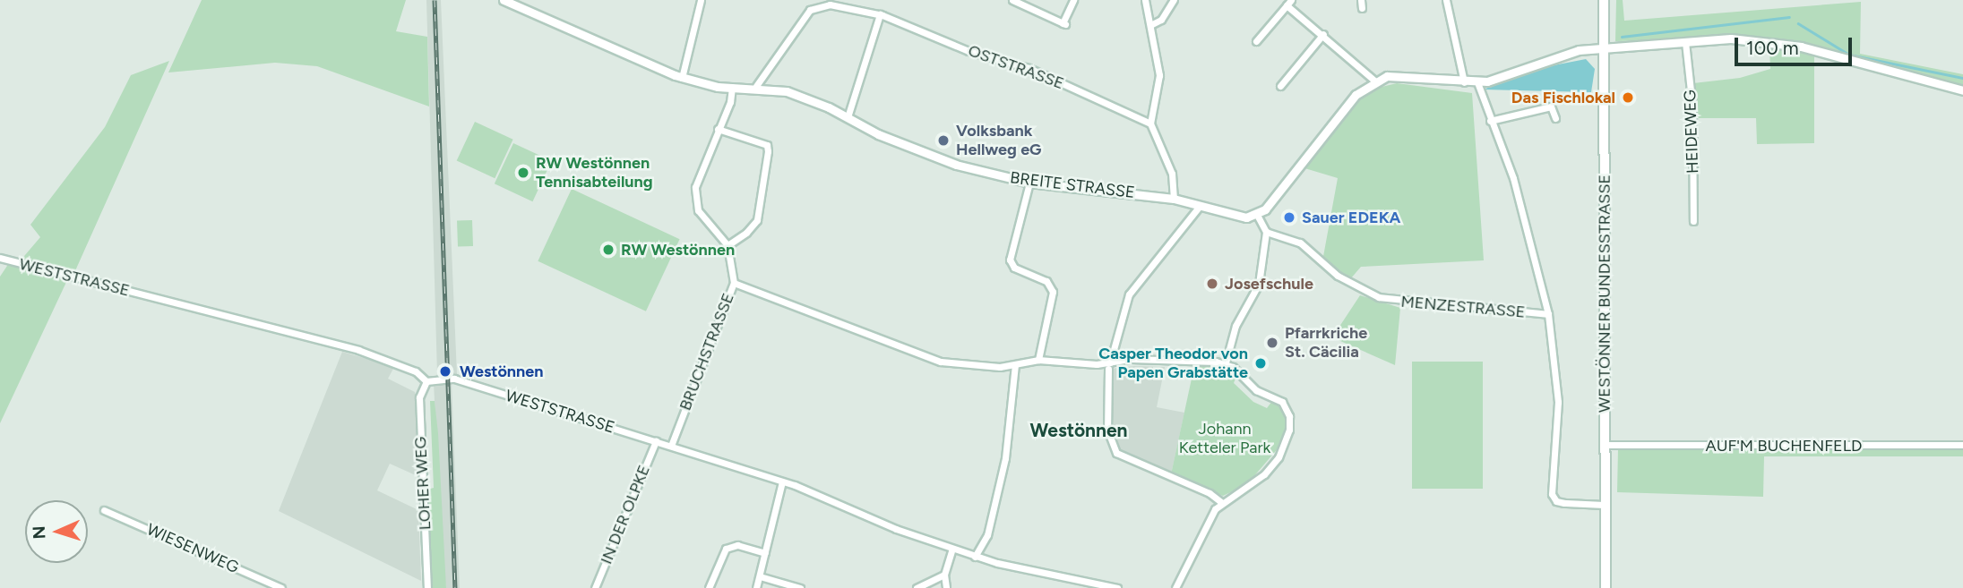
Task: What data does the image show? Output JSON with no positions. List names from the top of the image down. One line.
{"streets":{"main road":["WESTÖNNER BUNDESSTRASSE"],"street":["OSTSTRASSE","HEIDEWEG","BREITE STRASSE","WESTSTRASSE","MENZESTRASSE","BRUCHSTRASSE","AUF'M BUCHENFELD","LOHER WEG","IN DER OLPKE","WIESENWEG"]},"crossings":[["OSTSTRASSE","BREITE STRASSE"],["WESTSTRASSE","BRUCHSTRASSE"],["WESTSTRASSE","LOHER WEG"],["WESTSTRASSE","IN DER OLPKE"],["WESTÖNNER BUNDESSTRASSE","AUF'M BUCHENFELD"]],"districts":["Westönnen"],"parks":["Johann Ketteler Park"],"places":["Das Fischlokal","Volksbank Hellweg eG","RW Westönnen Tennisabteilung","Sauer EDEKA","RW Westönnen","Josefschule","Pfarrkriche St. Cäcilia","Casper Theodor von Papen Grabstätte","Westönnen"],"scale_bar":"100 m","north":"left"}
